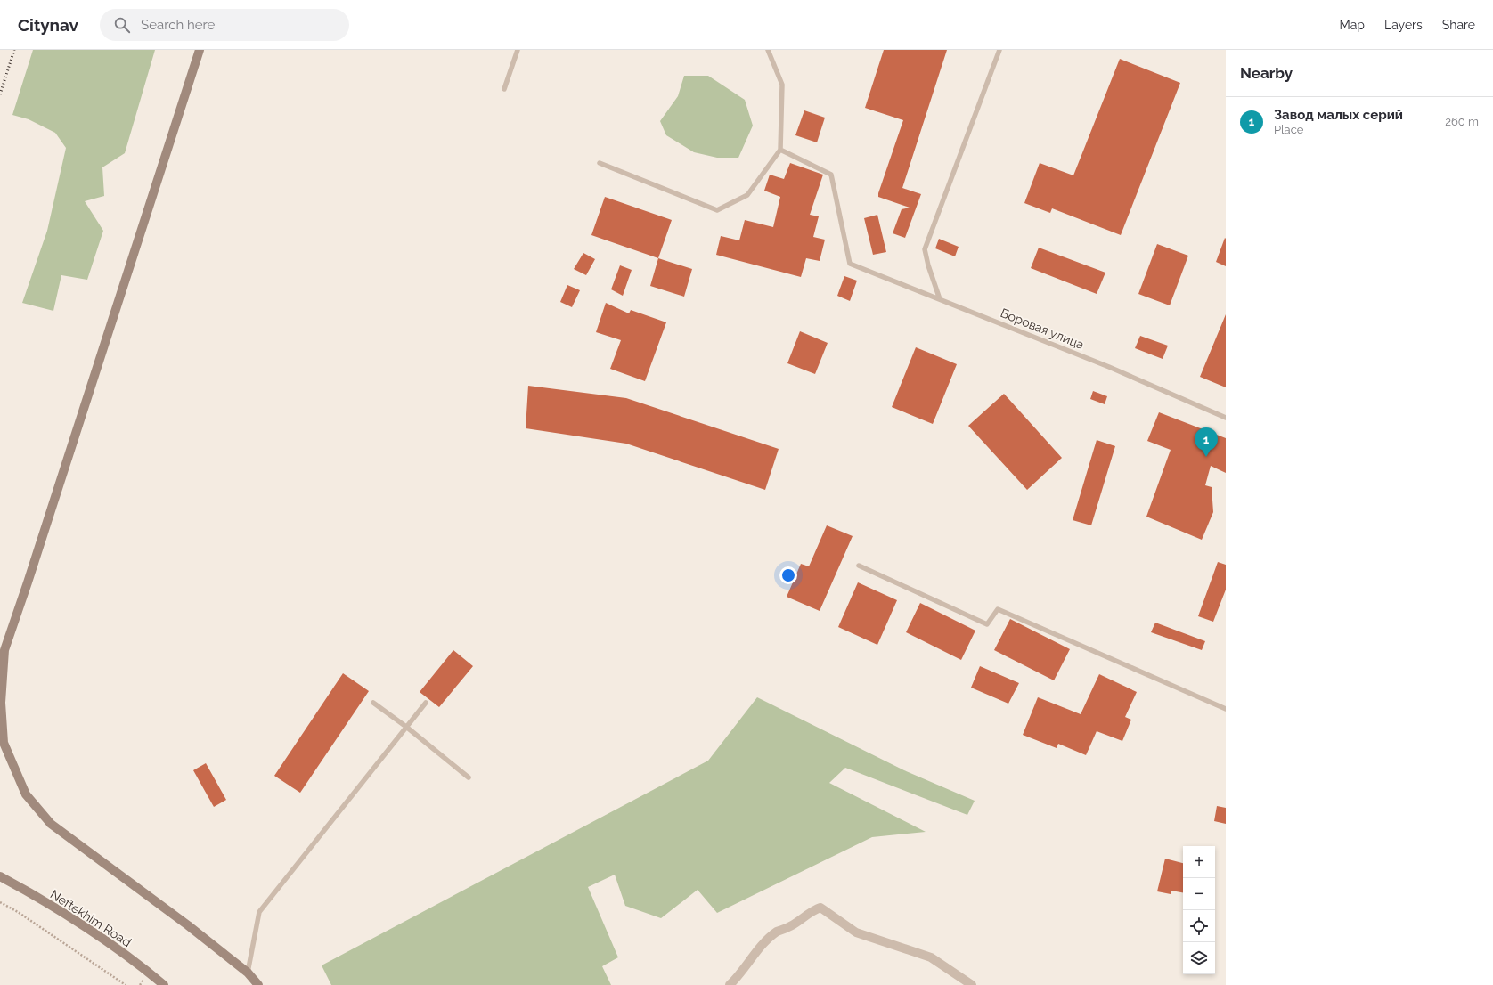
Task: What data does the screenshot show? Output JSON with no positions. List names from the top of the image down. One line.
{"streets":{"street":["Neftekhim Road"],"lane":["Боровая улица"]},"page":{"header":"Citynav","search":"Search here","nav":["Map","Layers","Share"],"heading":"Nearby","list":[{"mark":"1","name":"Завод малых серий","note":"Place","value":"260 m"}],"pins":"1","map_buttons":["+","−"]}}
